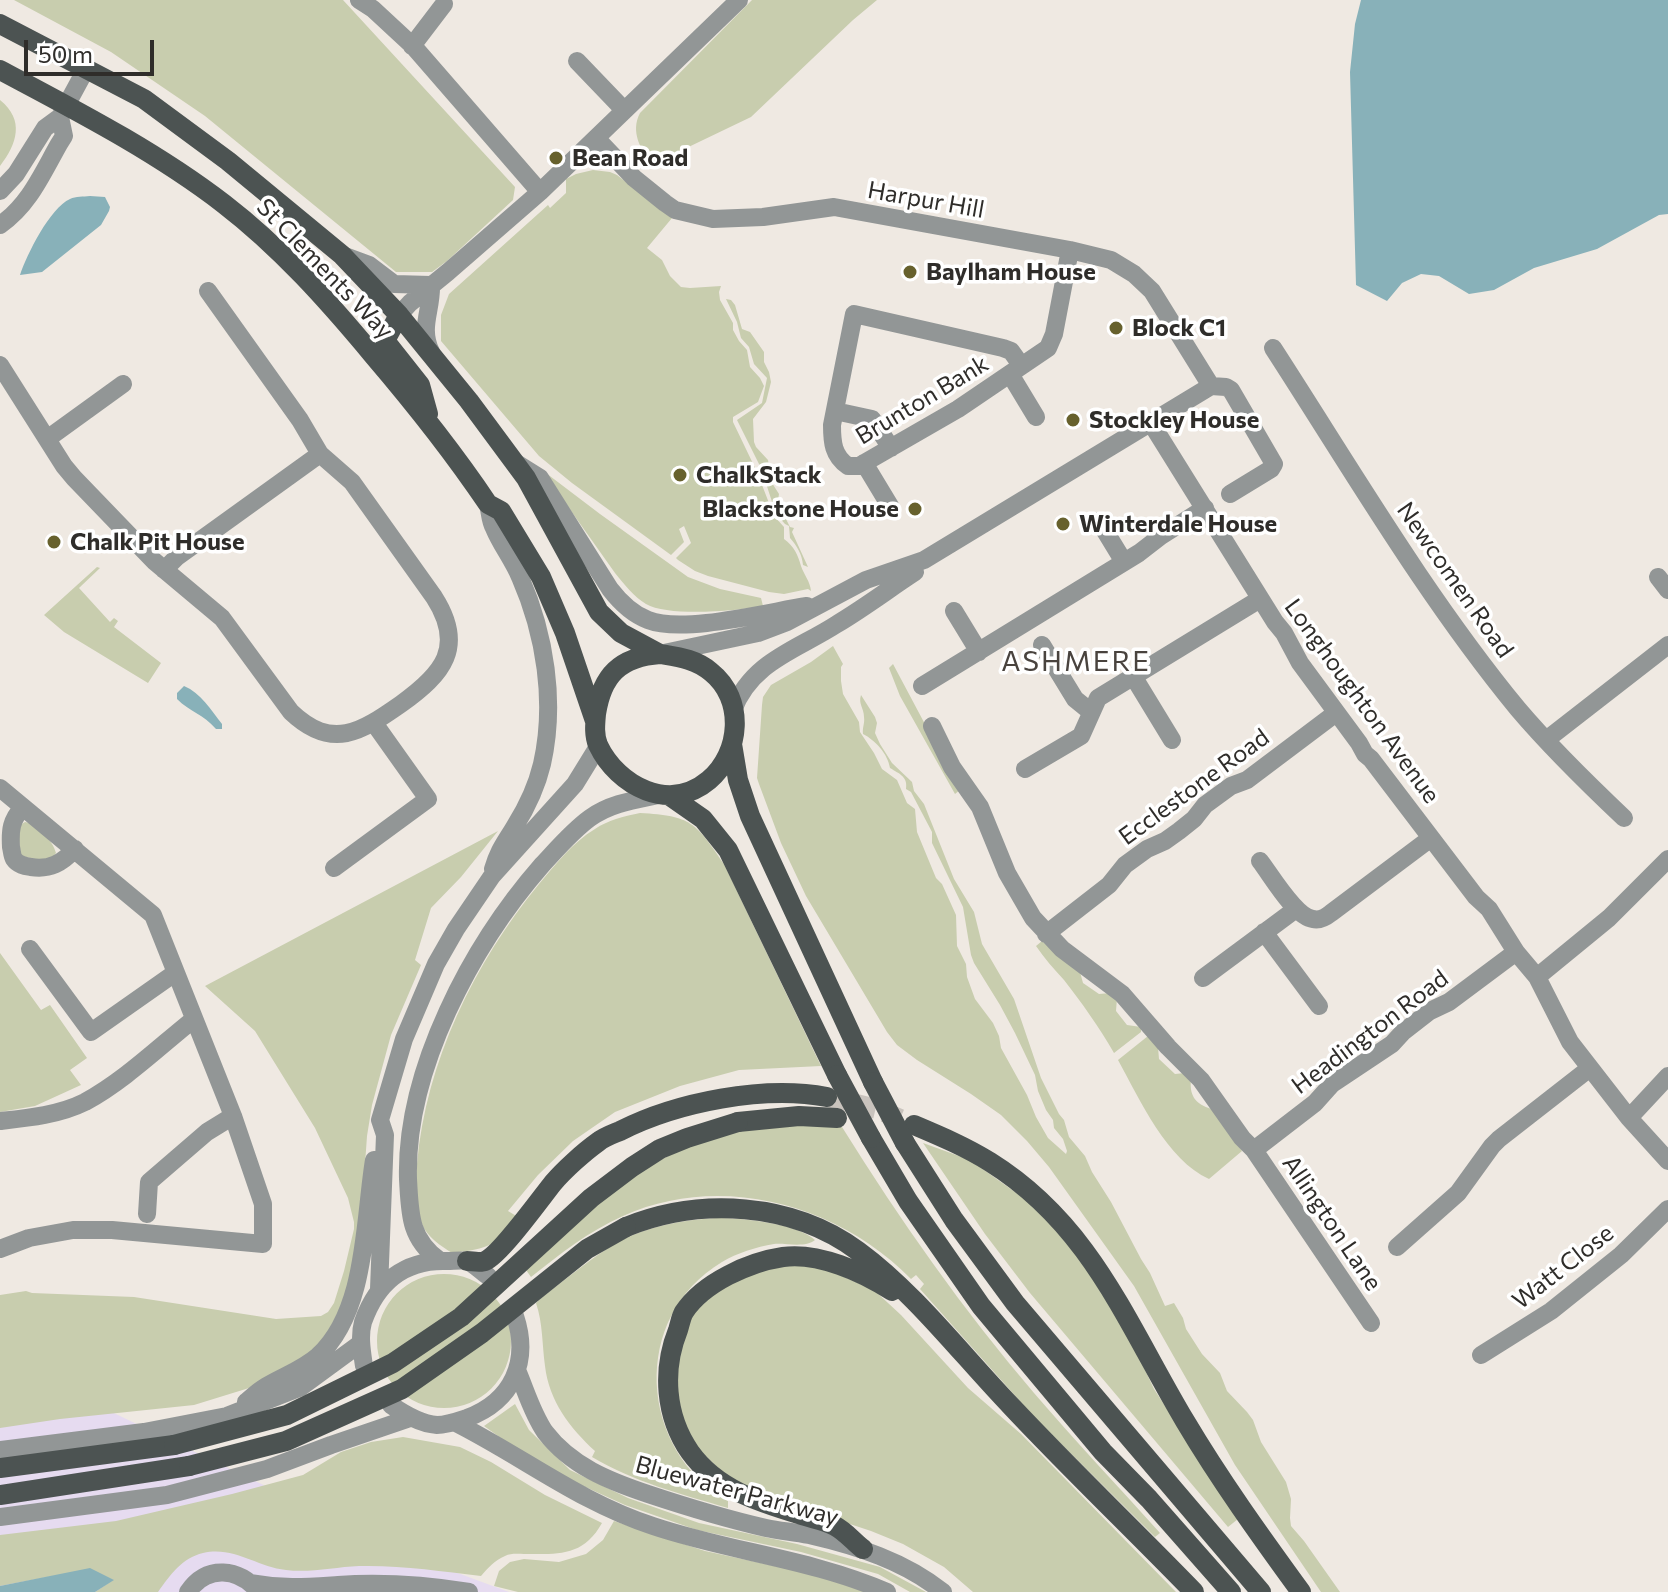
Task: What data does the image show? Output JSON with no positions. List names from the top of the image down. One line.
{"streets":{"main road":["St Clements Way"],"street":["Harpur Hill","Brunton Bank","Newcomen Road","Longhoughton Avenue","Ecclestone Road","Headington Road","Allington Lane","Watt Close","Bluewater Parkway"]},"crossings":[["Harpur Hill","Brunton Bank"],["Longhoughton Avenue","Ecclestone Road"],["Longhoughton Avenue","Headington Road"],["Ecclestone Road","Allington Lane"],["Headington Road","Allington Lane"]],"districts":["ASHMERE"],"places":["Bean Road","Baylham House","Block C1","Stockley House","ChalkStack","Blackstone House","Winterdale House","Chalk Pit House"],"scale_bar":"50 m"}
